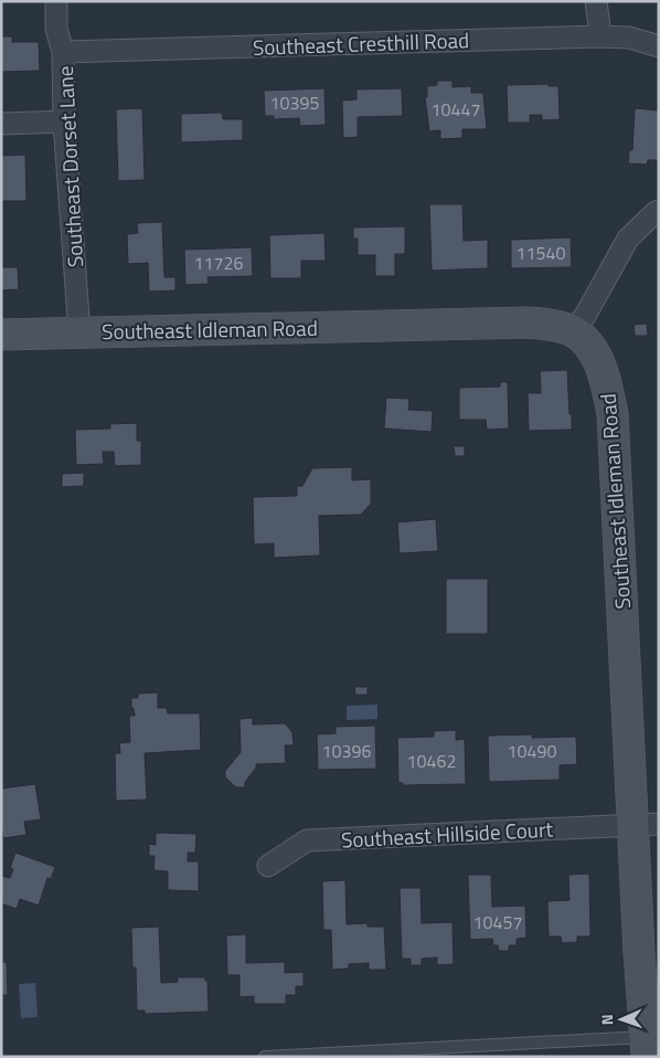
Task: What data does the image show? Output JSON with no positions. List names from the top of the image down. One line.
{"streets":{"main road":["Southeast Idleman Road"],"street":["Southeast Cresthill Road","Southeast Dorset Lane","Southeast Hillside Court"]},"crossings":[["Southeast Cresthill Road","Southeast Dorset Lane"],["Southeast Dorset Lane","Southeast Idleman Road"],["Southeast Idleman Road","Southeast Hillside Court"]],"house_numbers":["10395","10447","11540","11726","10396","10490","10462","10457"],"north":"left"}
